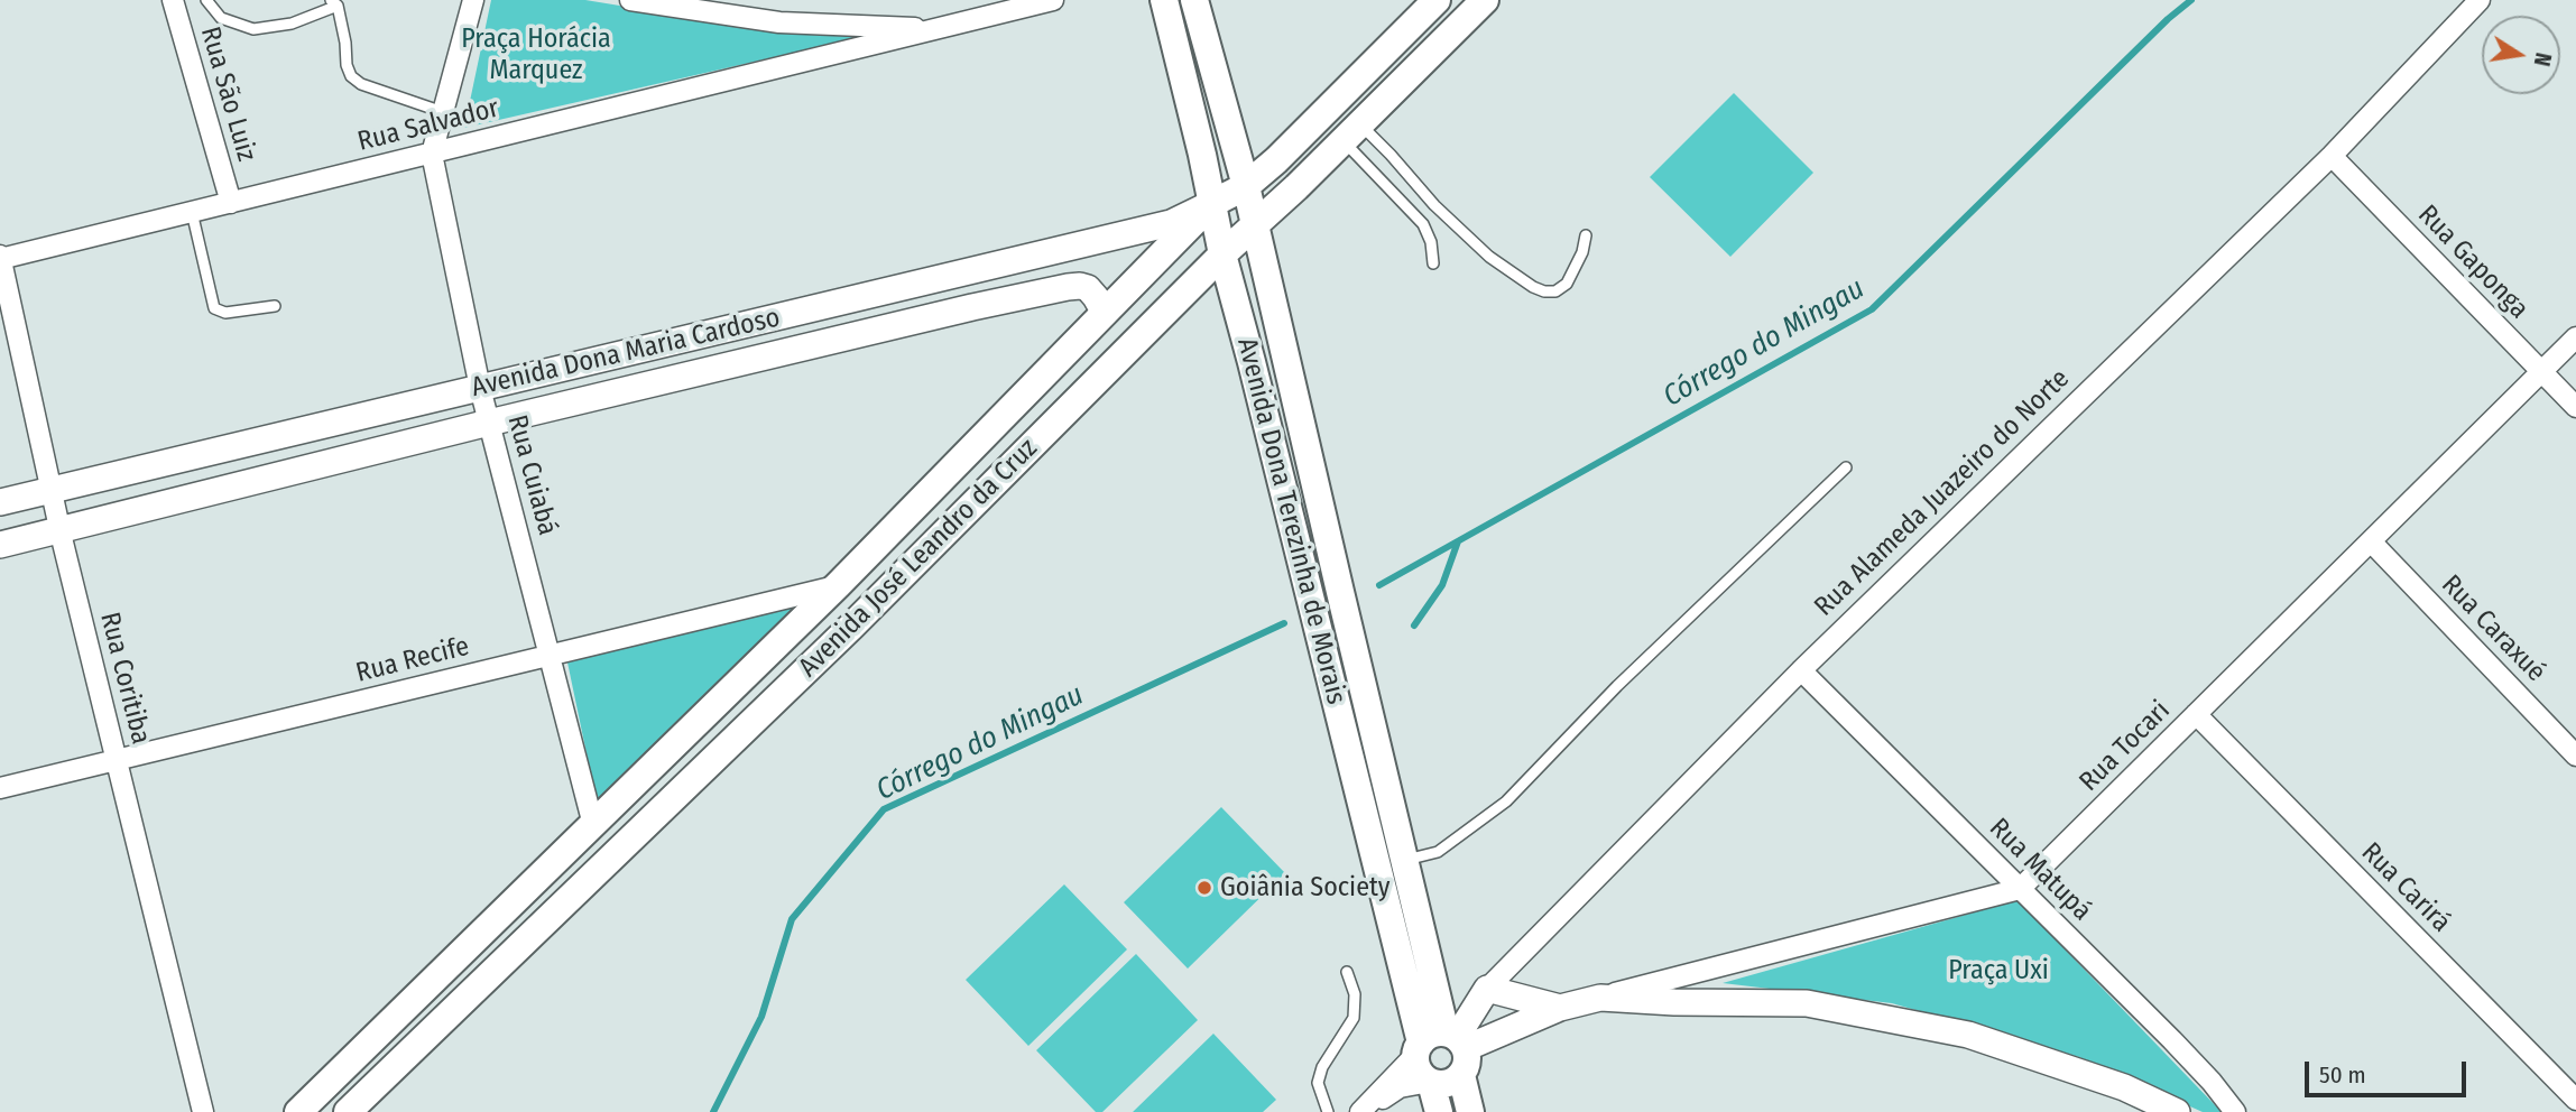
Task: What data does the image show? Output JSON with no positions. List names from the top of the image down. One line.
{"streets":{"main road":["Avenida Dona Maria Cardoso","Avenida Dona Terezinha de Morais","Avenida José Leandro da Cruz"],"street":["Rua São Luiz","Rua Salvador","Rua Gaponga","Rua Cuiabá","Rua Alameda Juazeiro do Norte","Rua Caraxué","Rua Recife","Rua Coritiba","Rua Tocari","Rua Matupá","Rua Carirá"]},"crossings":[["Rua São Luiz","Rua Salvador"],["Rua Salvador","Rua Cuiabá"],["Rua Salvador","Rua Coritiba"],["Rua Gaponga","Rua Alameda Juazeiro do Norte"],["Rua Gaponga","Rua Tocari"],["Avenida Dona Maria Cardoso","Rua Cuiabá"],["Avenida Dona Maria Cardoso","Avenida Dona Terezinha de Morais"],["Avenida Dona Maria Cardoso","Avenida José Leandro da Cruz"],["Avenida Dona Maria Cardoso","Rua Coritiba"],["Rua Cuiabá","Avenida José Leandro da Cruz"],["Rua Cuiabá","Rua Recife"],["Rua Alameda Juazeiro do Norte","Avenida Dona Terezinha de Morais"],["Rua Alameda Juazeiro do Norte","Rua Matupá"],["Avenida Dona Terezinha de Morais","Avenida José Leandro da Cruz"],["Avenida José Leandro da Cruz","Rua Recife"],["Rua Caraxué","Rua Tocari"],["Rua Recife","Rua Coritiba"],["Rua Tocari","Rua Matupá"],["Rua Tocari","Rua Carirá"]],"water":["Córrego do Mingau"],"parks":["Praça Horácia Marquez","Praça Uxi"],"places":["Goiânia Society"],"scale_bar":"50 m","north":"right"}
